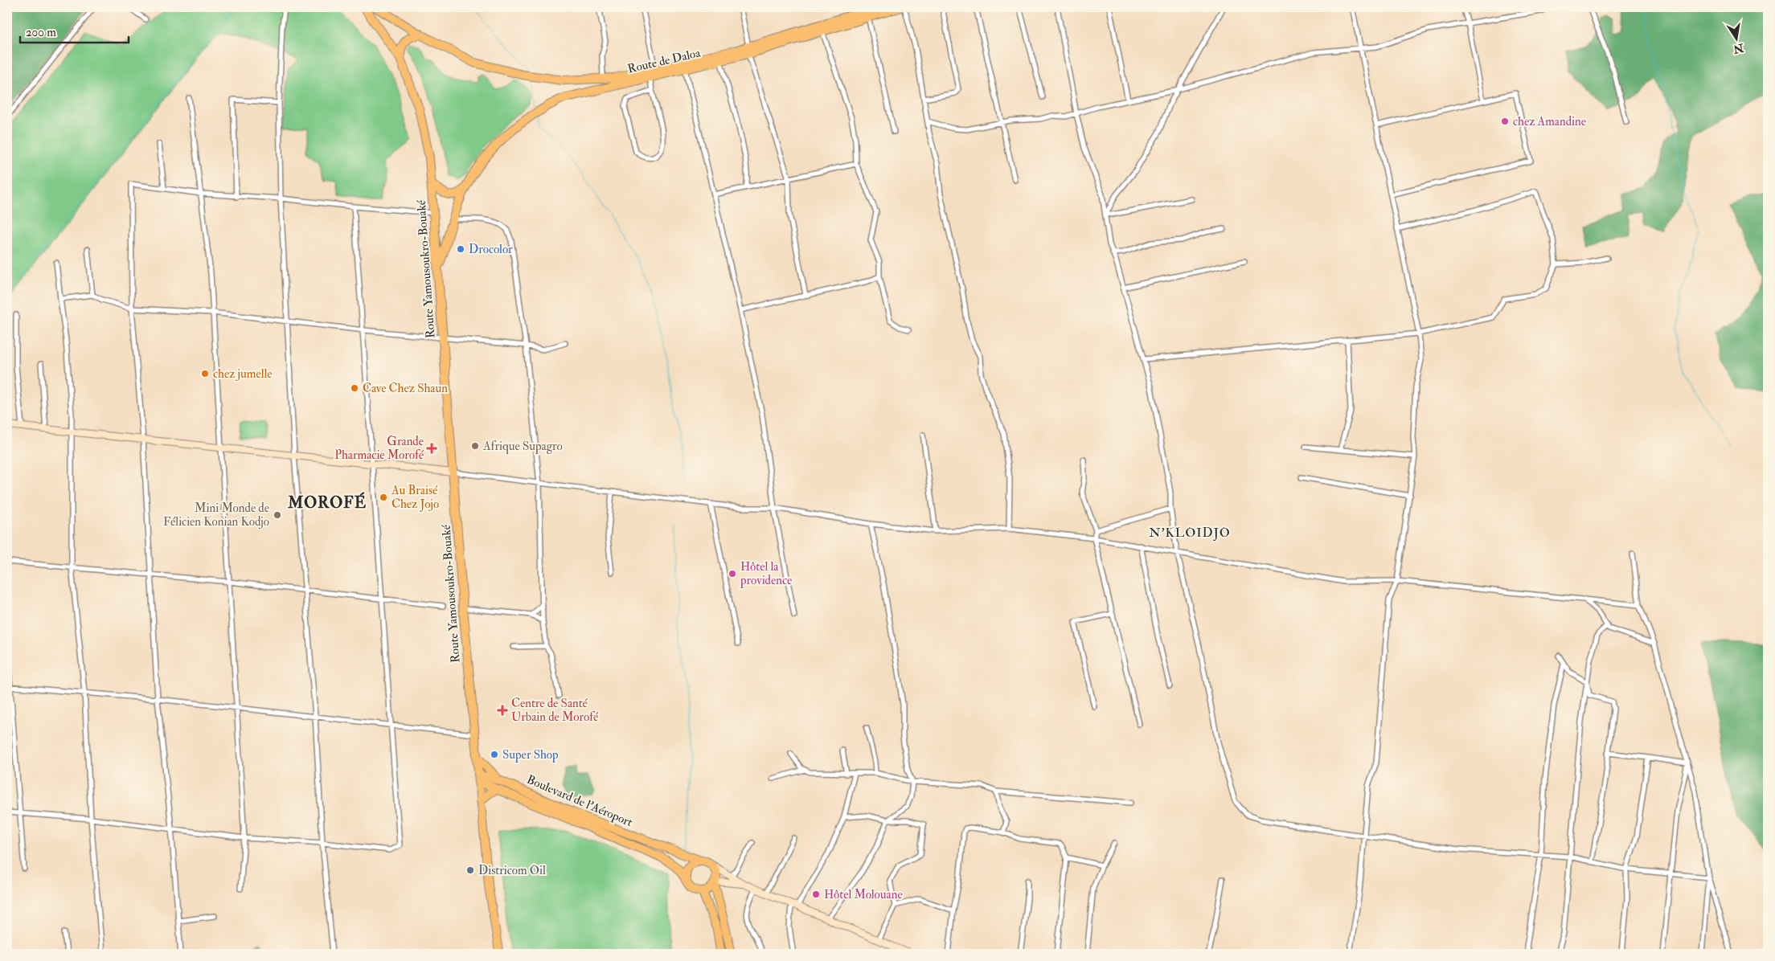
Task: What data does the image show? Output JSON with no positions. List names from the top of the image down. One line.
{"streets":{"highway":["Route de Daloa","Route Yamousoukro-Bouaké","Boulevard de l'Aéroport"]},"crossings":[["Route de Daloa","Route Yamousoukro-Bouaké"],["Route Yamousoukro-Bouaké","Boulevard de l'Aéroport"]],"districts":["MOROFÉ","N'KLOIDJO"],"places":{"other":["chez Amandine","Drocolor","chez jumelle","Cave Chez Shaun","Afrique Supagro","Au Braisé Chez Jojo","Mini Monde de Félicien Konian Kodjo","Hôtel la providence","Super Shop","Districom Oil","Hôtel Molouane"],"health":["Grande Pharmacie Morofé","Centre de Santé Urbain de Morofé"]},"scale_bar":"200 m","north":"bottom"}
